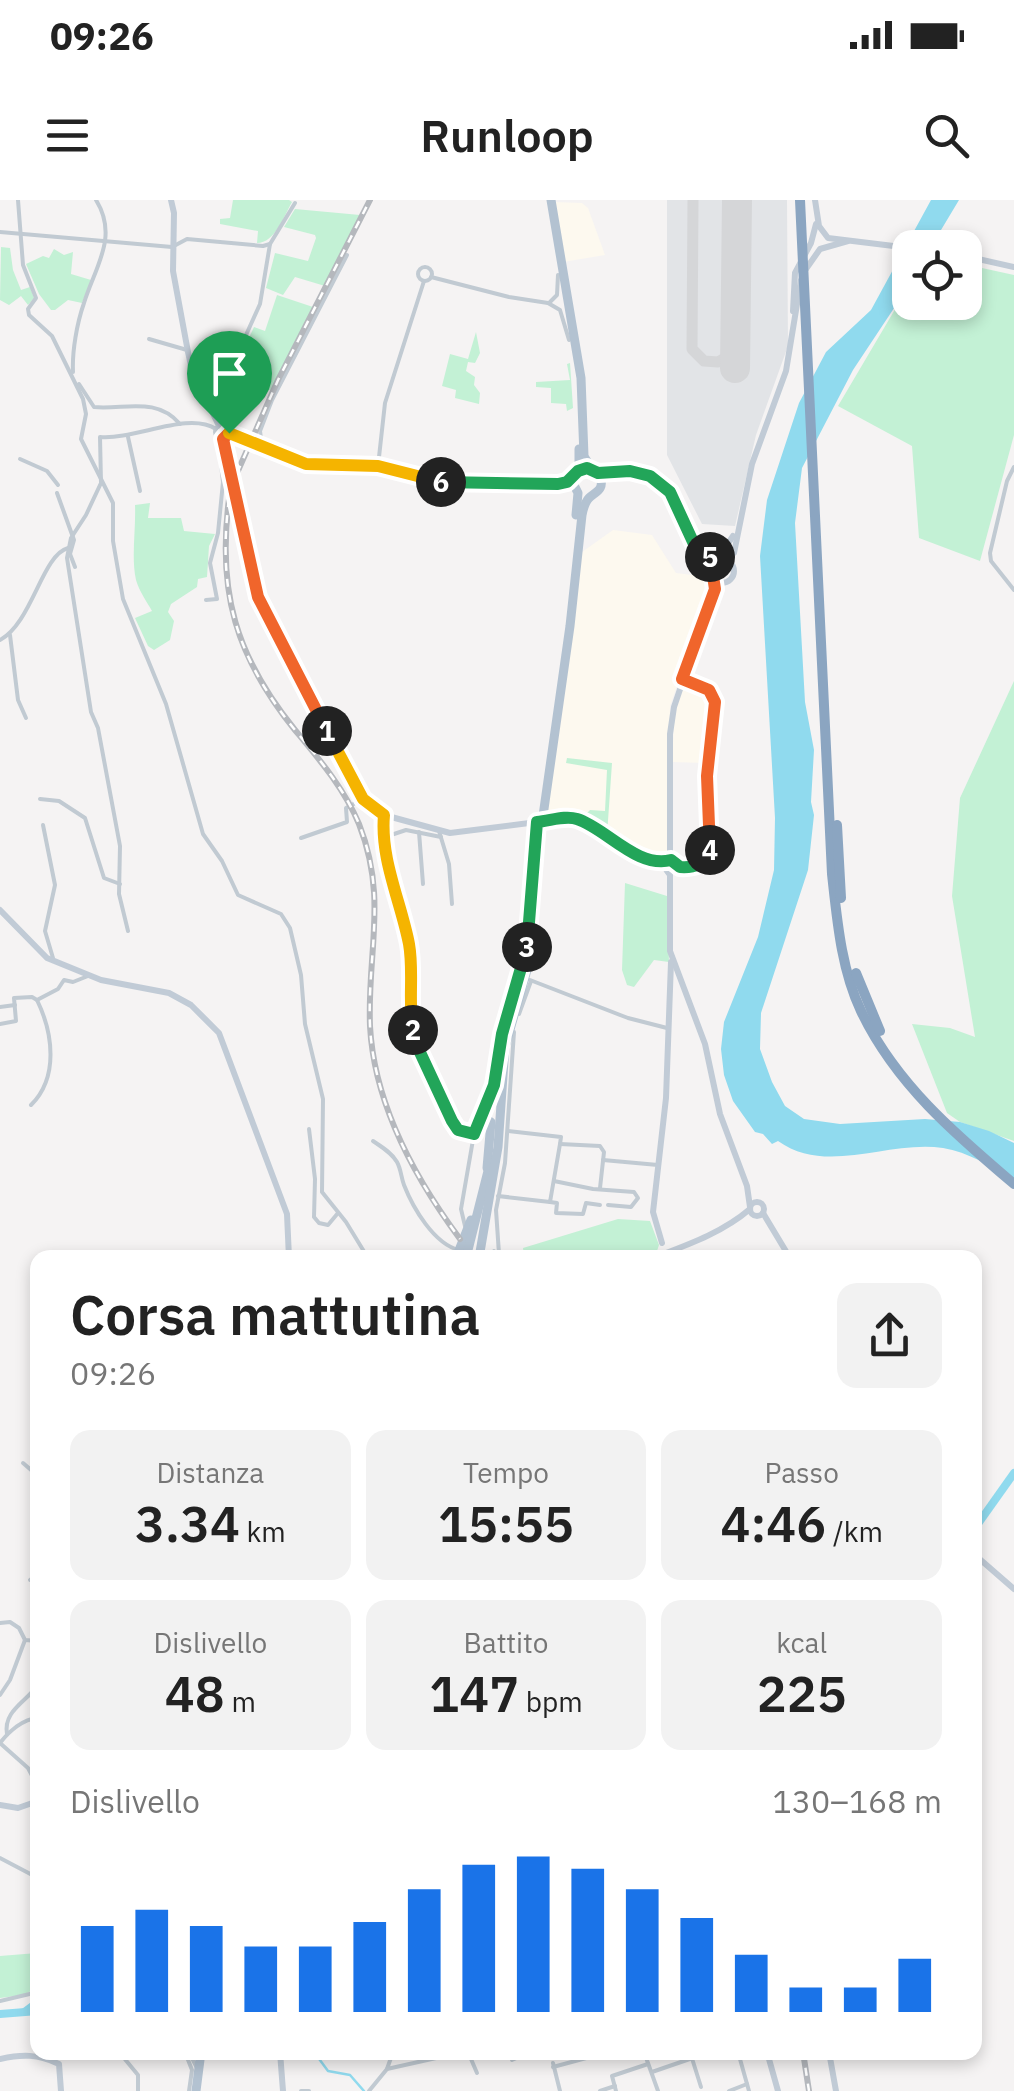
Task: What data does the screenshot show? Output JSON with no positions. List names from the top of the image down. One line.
{"page":{"status":"09:26","header":"Runloop","pins":["6","5","1","4","3","2"],"heading":["Corsa mattutina","09:26"],"stats":[["Distanza","3.34 km"],["Tempo","15:55"],["Passo","4:46 /km"],["Dislivello","48 m"],["Battito","147 bpm"],["kcal","225"]],"chart":["Dislivello","130–168 m"]}}
